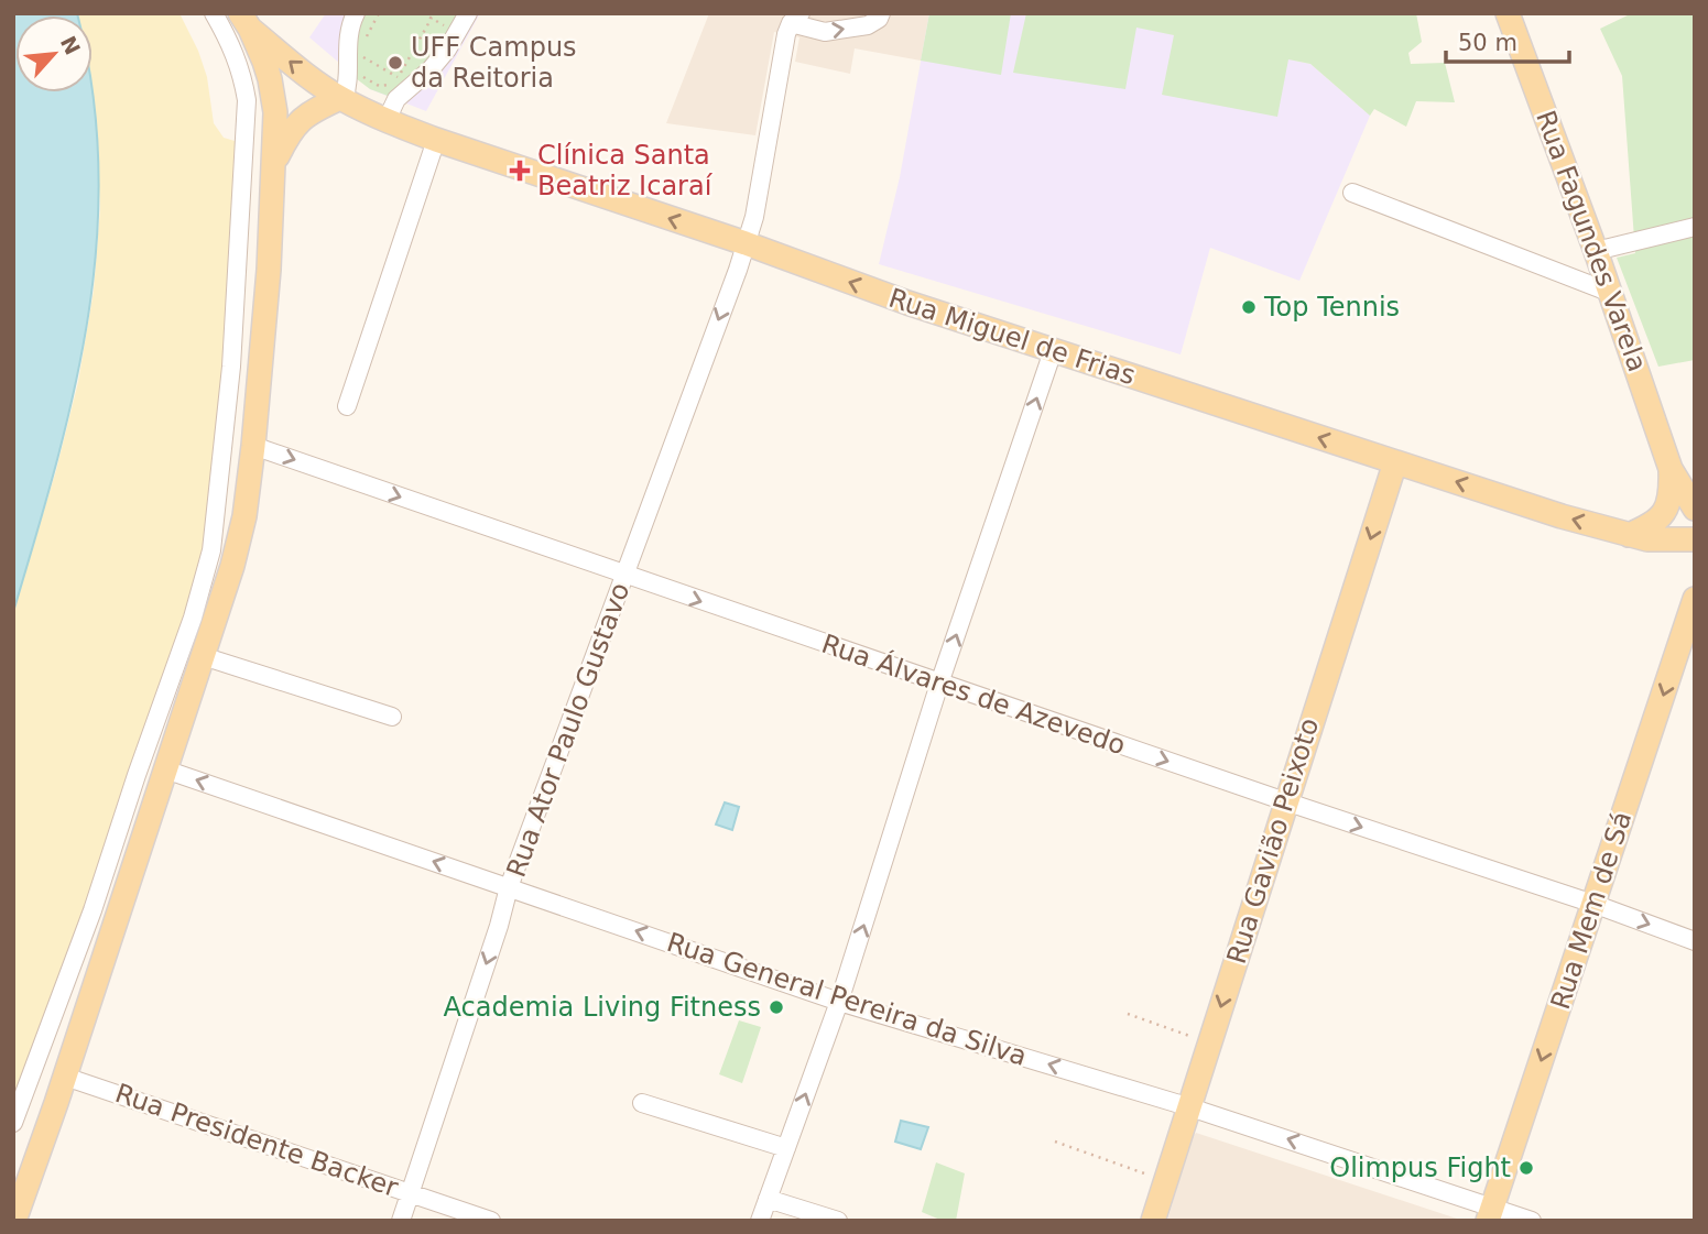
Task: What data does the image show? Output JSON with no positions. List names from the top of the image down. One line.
{"streets":{"main road":["Rua Fagundes Varela","Rua Miguel de Frias","Rua Gavião Peixoto","Rua Mem de Sá"],"street":["Rua Álvares de Azevedo","Rua Ator Paulo Gustavo","Rua General Pereira da Silva","Rua Presidente Backer"]},"crossings":[["Rua Fagundes Varela","Rua Miguel de Frias"],["Rua Miguel de Frias","Rua Ator Paulo Gustavo"],["Rua Miguel de Frias","Rua Gavião Peixoto"],["Rua Álvares de Azevedo","Rua Ator Paulo Gustavo"],["Rua Álvares de Azevedo","Rua Gavião Peixoto"],["Rua Álvares de Azevedo","Rua Mem de Sá"],["Rua Ator Paulo Gustavo","Rua General Pereira da Silva"],["Rua Ator Paulo Gustavo","Rua Presidente Backer"],["Rua Gavião Peixoto","Rua General Pereira da Silva"],["Rua Mem de Sá","Rua General Pereira da Silva"]],"one_way":["Rua Miguel de Frias","Rua Álvares de Azevedo","Rua Ator Paulo Gustavo","Rua Gavião Peixoto","Rua Mem de Sá","Rua General Pereira da Silva"],"places":{"other":["UFF Campus da Reitoria","Top Tennis","Academia Living Fitness","Olimpus Fight"],"health":["Clínica Santa Beatriz Icaraí"]},"scale_bar":"50 m","north":"top right"}
